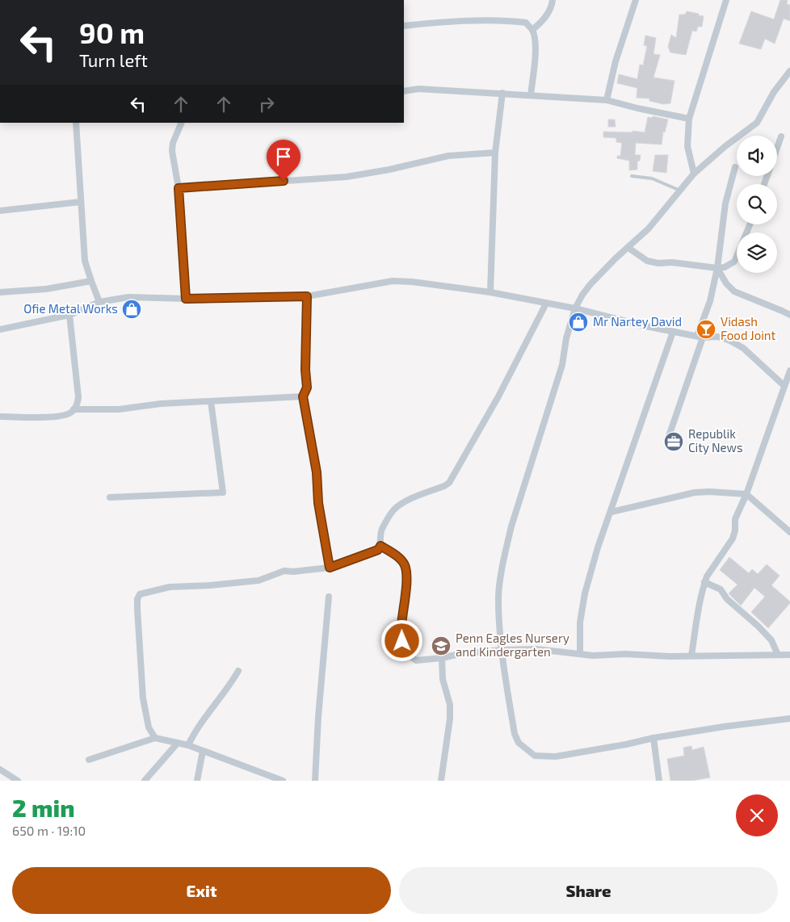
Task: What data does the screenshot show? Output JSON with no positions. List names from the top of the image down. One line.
{"places":{"shop":["Ofie Metal Works","Mr Nartey David"],"bar":["Vidash Food Joint"],"office":["Republik City News"],"school or university":["Penn Eagles Nursery and Kindergarten"]},"page":{"turn":["90 m","Turn left"],"heading":["2 min","650 m · 19:10"],"buttons":["Exit","Share"]}}
